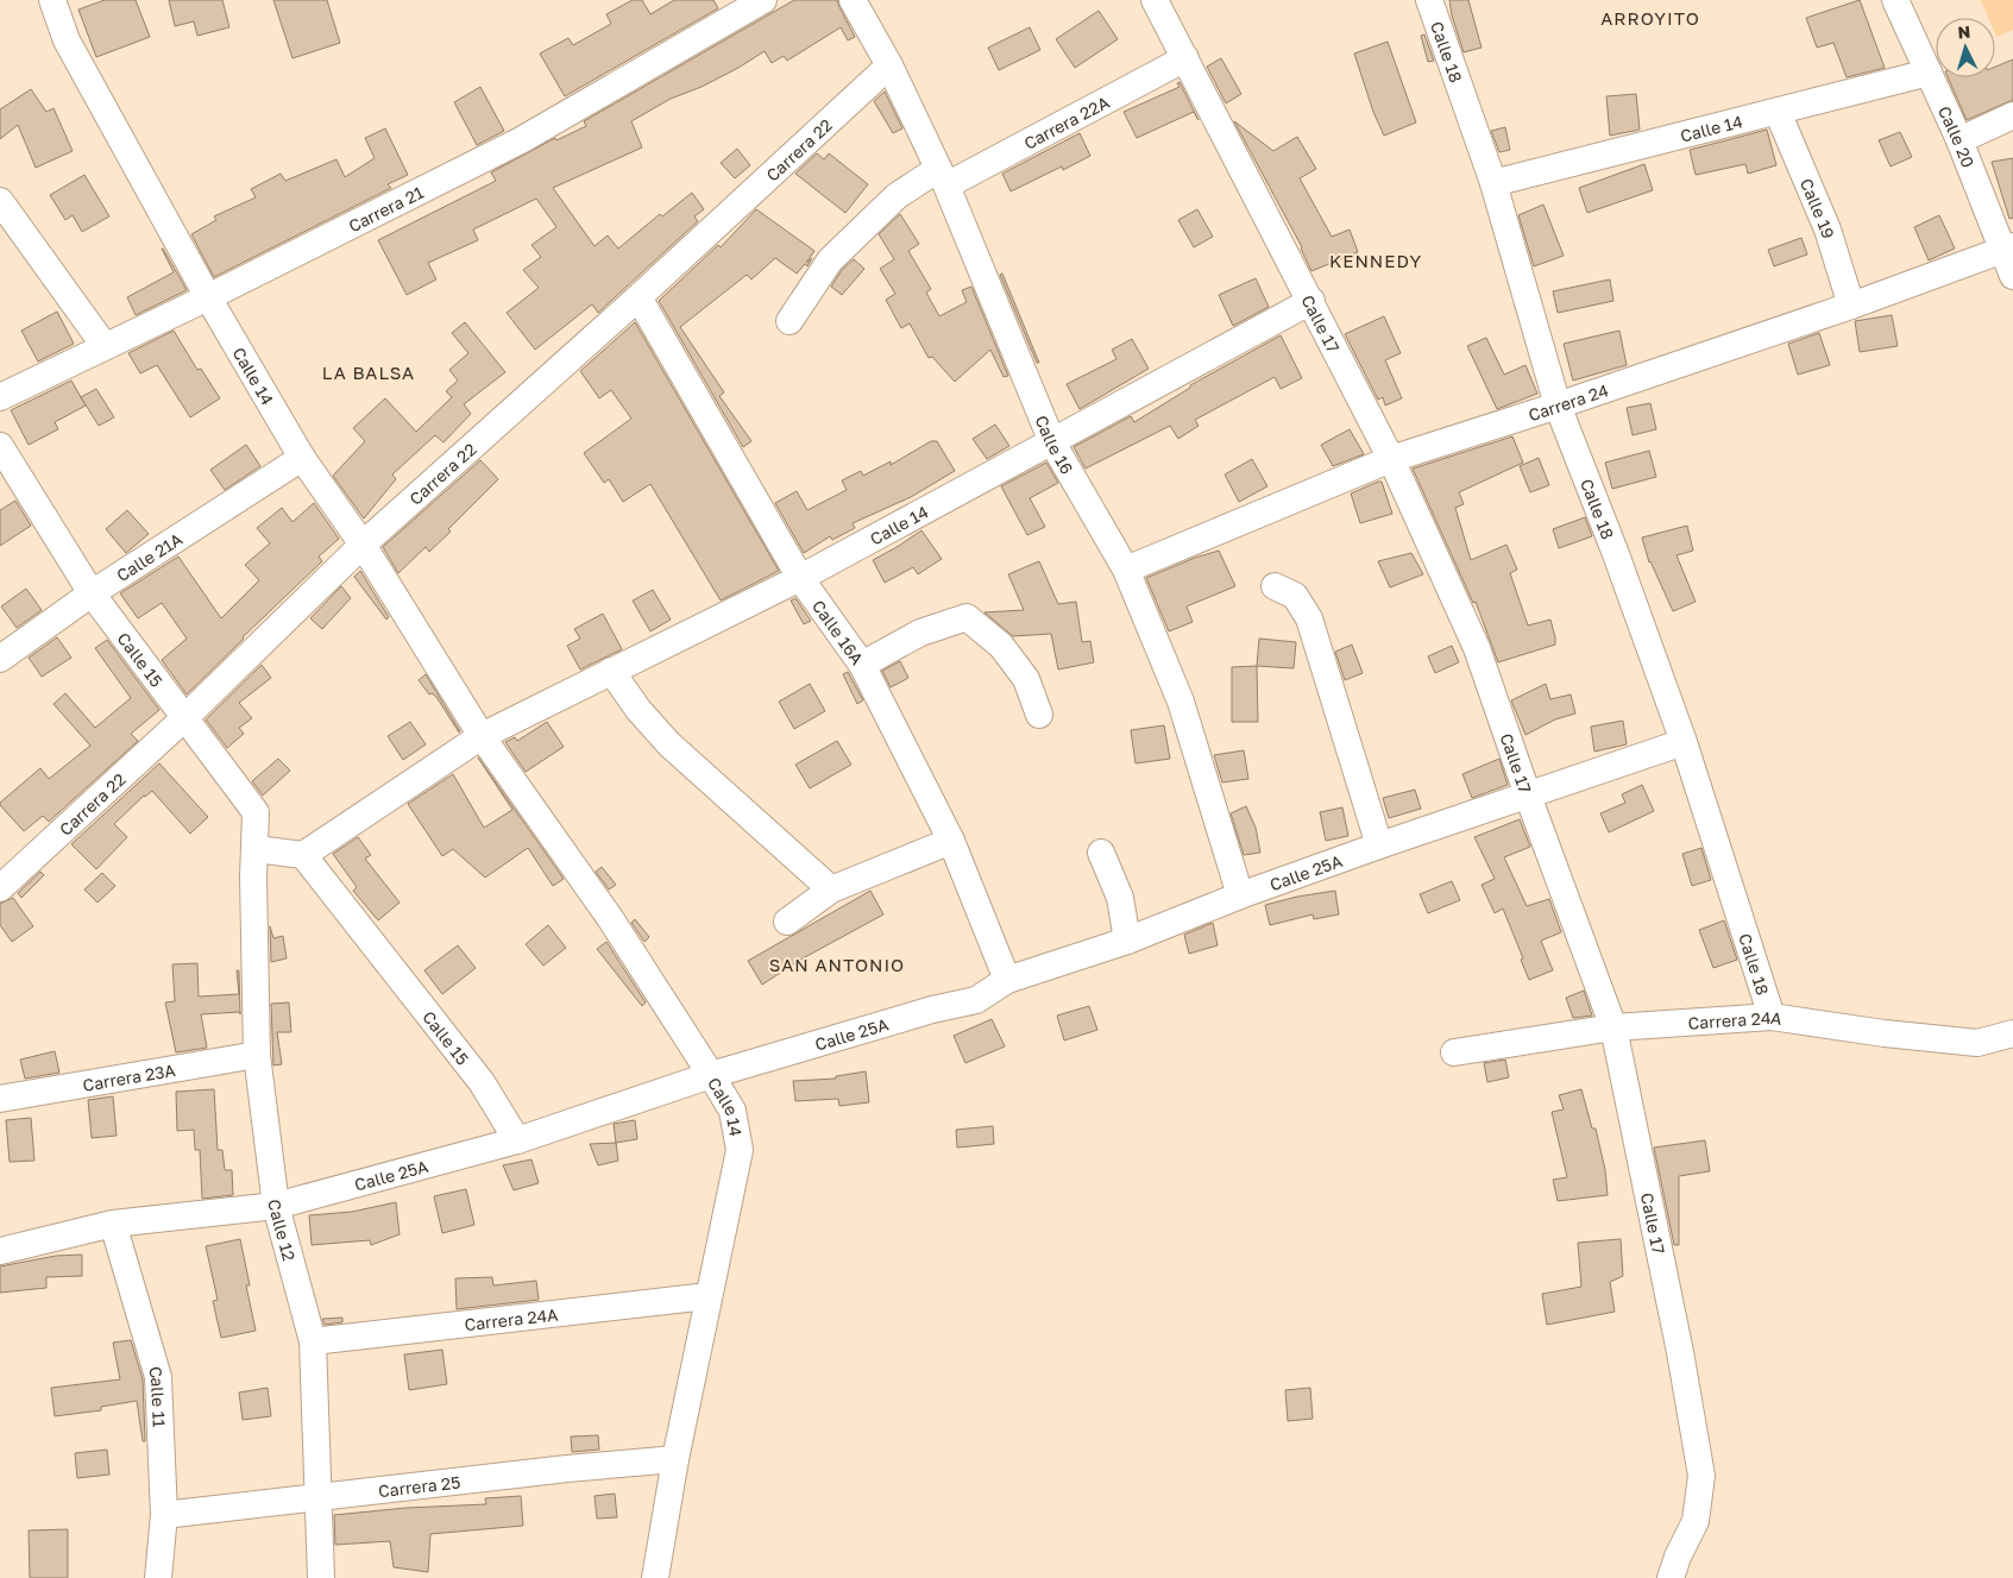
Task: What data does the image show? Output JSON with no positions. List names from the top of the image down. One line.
{"streets":{"street":["Calle 18","Carrera 22A","Calle 14","Calle 20","Carrera 22","Carrera 21","Calle 19","Calle 17","Carrera 24","Calle 16","Calle 21A","Calle 16A","Calle 15","Calle 25A","Carrera 24A","Carrera 23A","Calle 12","Calle 11","Carrera 25"]},"crossings":[["Calle 18","Calle 14"],["Calle 18","Carrera 24"],["Calle 18","Calle 25A"],["Calle 18","Carrera 24A"],["Carrera 22A","Calle 17"],["Carrera 22A","Calle 16"],["Calle 14","Calle 20"],["Calle 14","Carrera 22"],["Calle 14","Carrera 21"],["Calle 14","Calle 19"],["Calle 14","Calle 17"],["Calle 14","Calle 16"],["Calle 14","Calle 21A"],["Calle 14","Calle 16A"],["Calle 14","Calle 15"],["Calle 14","Calle 25A"],["Calle 14","Carrera 24A"],["Calle 14","Carrera 25"],["Calle 20","Carrera 24"],["Carrera 22","Calle 16"],["Carrera 22","Calle 16A"],["Carrera 22","Calle 15"],["Calle 19","Carrera 24"],["Calle 17","Carrera 24"],["Calle 17","Calle 25A"],["Calle 17","Carrera 24A"],["Carrera 24","Calle 16"],["Calle 16","Calle 25A"],["Calle 21A","Calle 15"],["Calle 16A","Calle 25A"],["Calle 15","Calle 25A"],["Calle 15","Calle 12"],["Calle 25A","Calle 12"],["Calle 25A","Calle 11"],["Carrera 24A","Calle 12"],["Carrera 23A","Calle 12"],["Calle 12","Carrera 25"],["Calle 11","Carrera 25"]],"districts":["ARROYITO","KENNEDY","LA BALSA","SAN ANTONIO"],"north":"top"}
